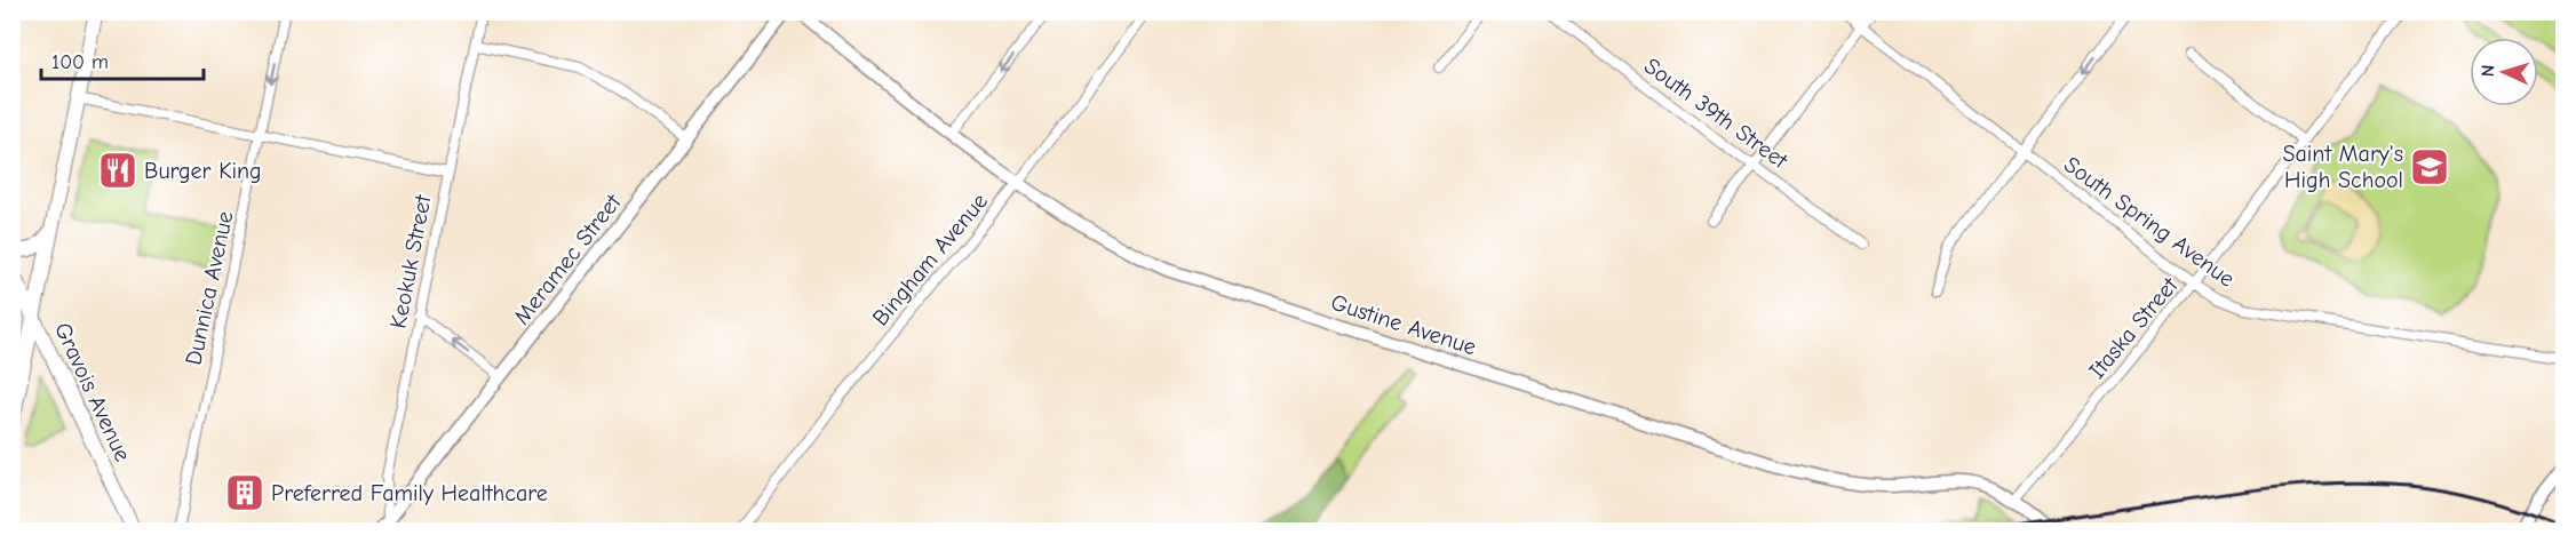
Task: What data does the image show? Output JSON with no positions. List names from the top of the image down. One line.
{"streets":{"main road":["Gravois Avenue"],"street":["South 39th Street","South Spring Avenue","Meramec Street","Bingham Avenue","Keokuk Street","Dunnica Avenue","Gustine Avenue","Itaska Street"]},"crossings":[["South Spring Avenue","Itaska Street"],["Meramec Street","Keokuk Street"],["Bingham Avenue","Gustine Avenue"],["Gustine Avenue","Itaska Street"]],"places":{"school or university":["Saint Mary's High School"],"restaurant":["Burger King"],"building":["Preferred Family Healthcare"]},"scale_bar":"100 m","north":"left"}
